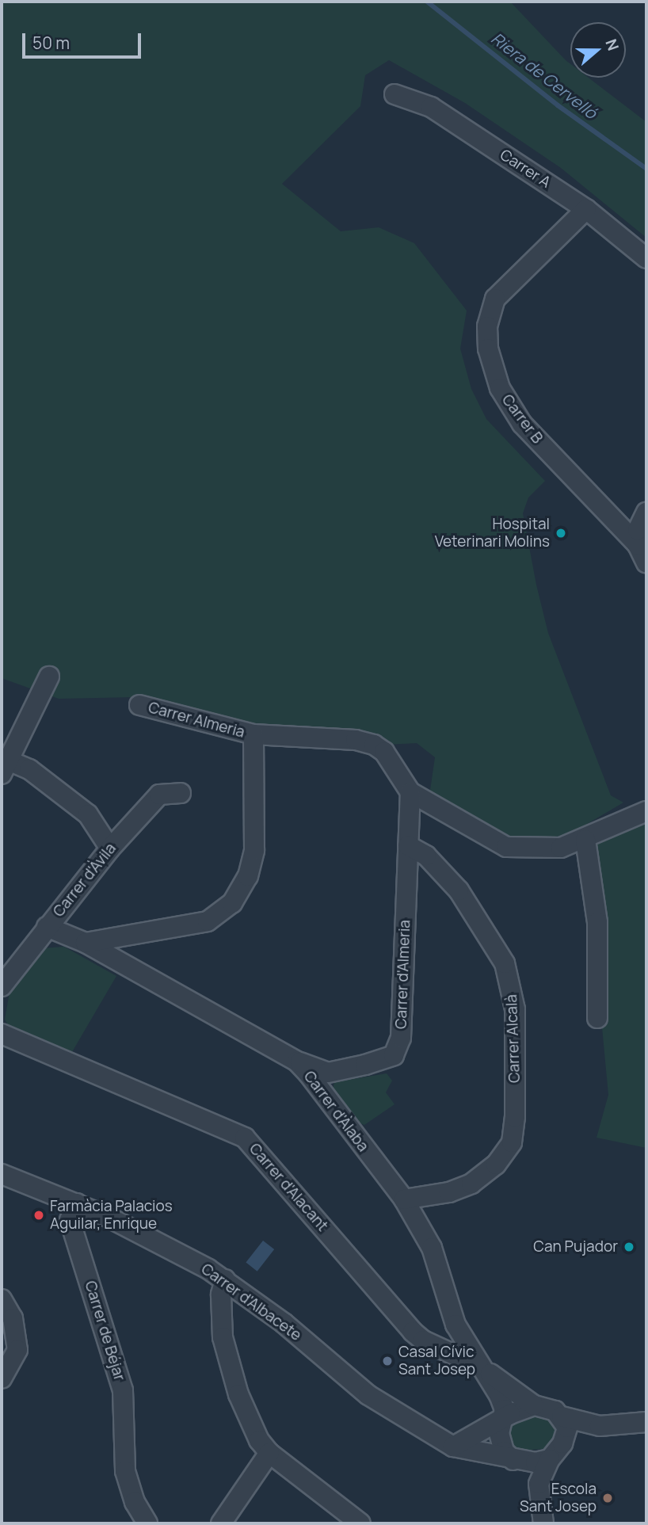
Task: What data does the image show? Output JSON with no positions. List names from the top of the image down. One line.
{"streets":{"street":["Carrer A","Carrer B","Carrer Almeria","Carrer d'Àvila","Carrer d'Almeria","Carrer Alcalà","Carrer d'Àlaba","Carrer d'Alacant","Carrer d'Albacete","Carrer de Béjar"]},"crossings":[["Carrer A","Carrer B"],["Carrer Almeria","Carrer d'Almeria"],["Carrer d'Àvila","Carrer d'Àlaba"],["Carrer d'Almeria","Carrer Alcalà"],["Carrer d'Almeria","Carrer d'Àlaba"],["Carrer Alcalà","Carrer d'Àlaba"],["Carrer d'Àlaba","Carrer d'Alacant"],["Carrer d'Albacete","Carrer de Béjar"]],"water":["Riera de Cervelló"],"places":["Hospital Veterinari Molins","Farmàcia Palacios Aguilar, Enrique","Can Pujador","Casal Cívic Sant Josep","Escola Sant Josep"],"scale_bar":"50 m","north":"right"}
